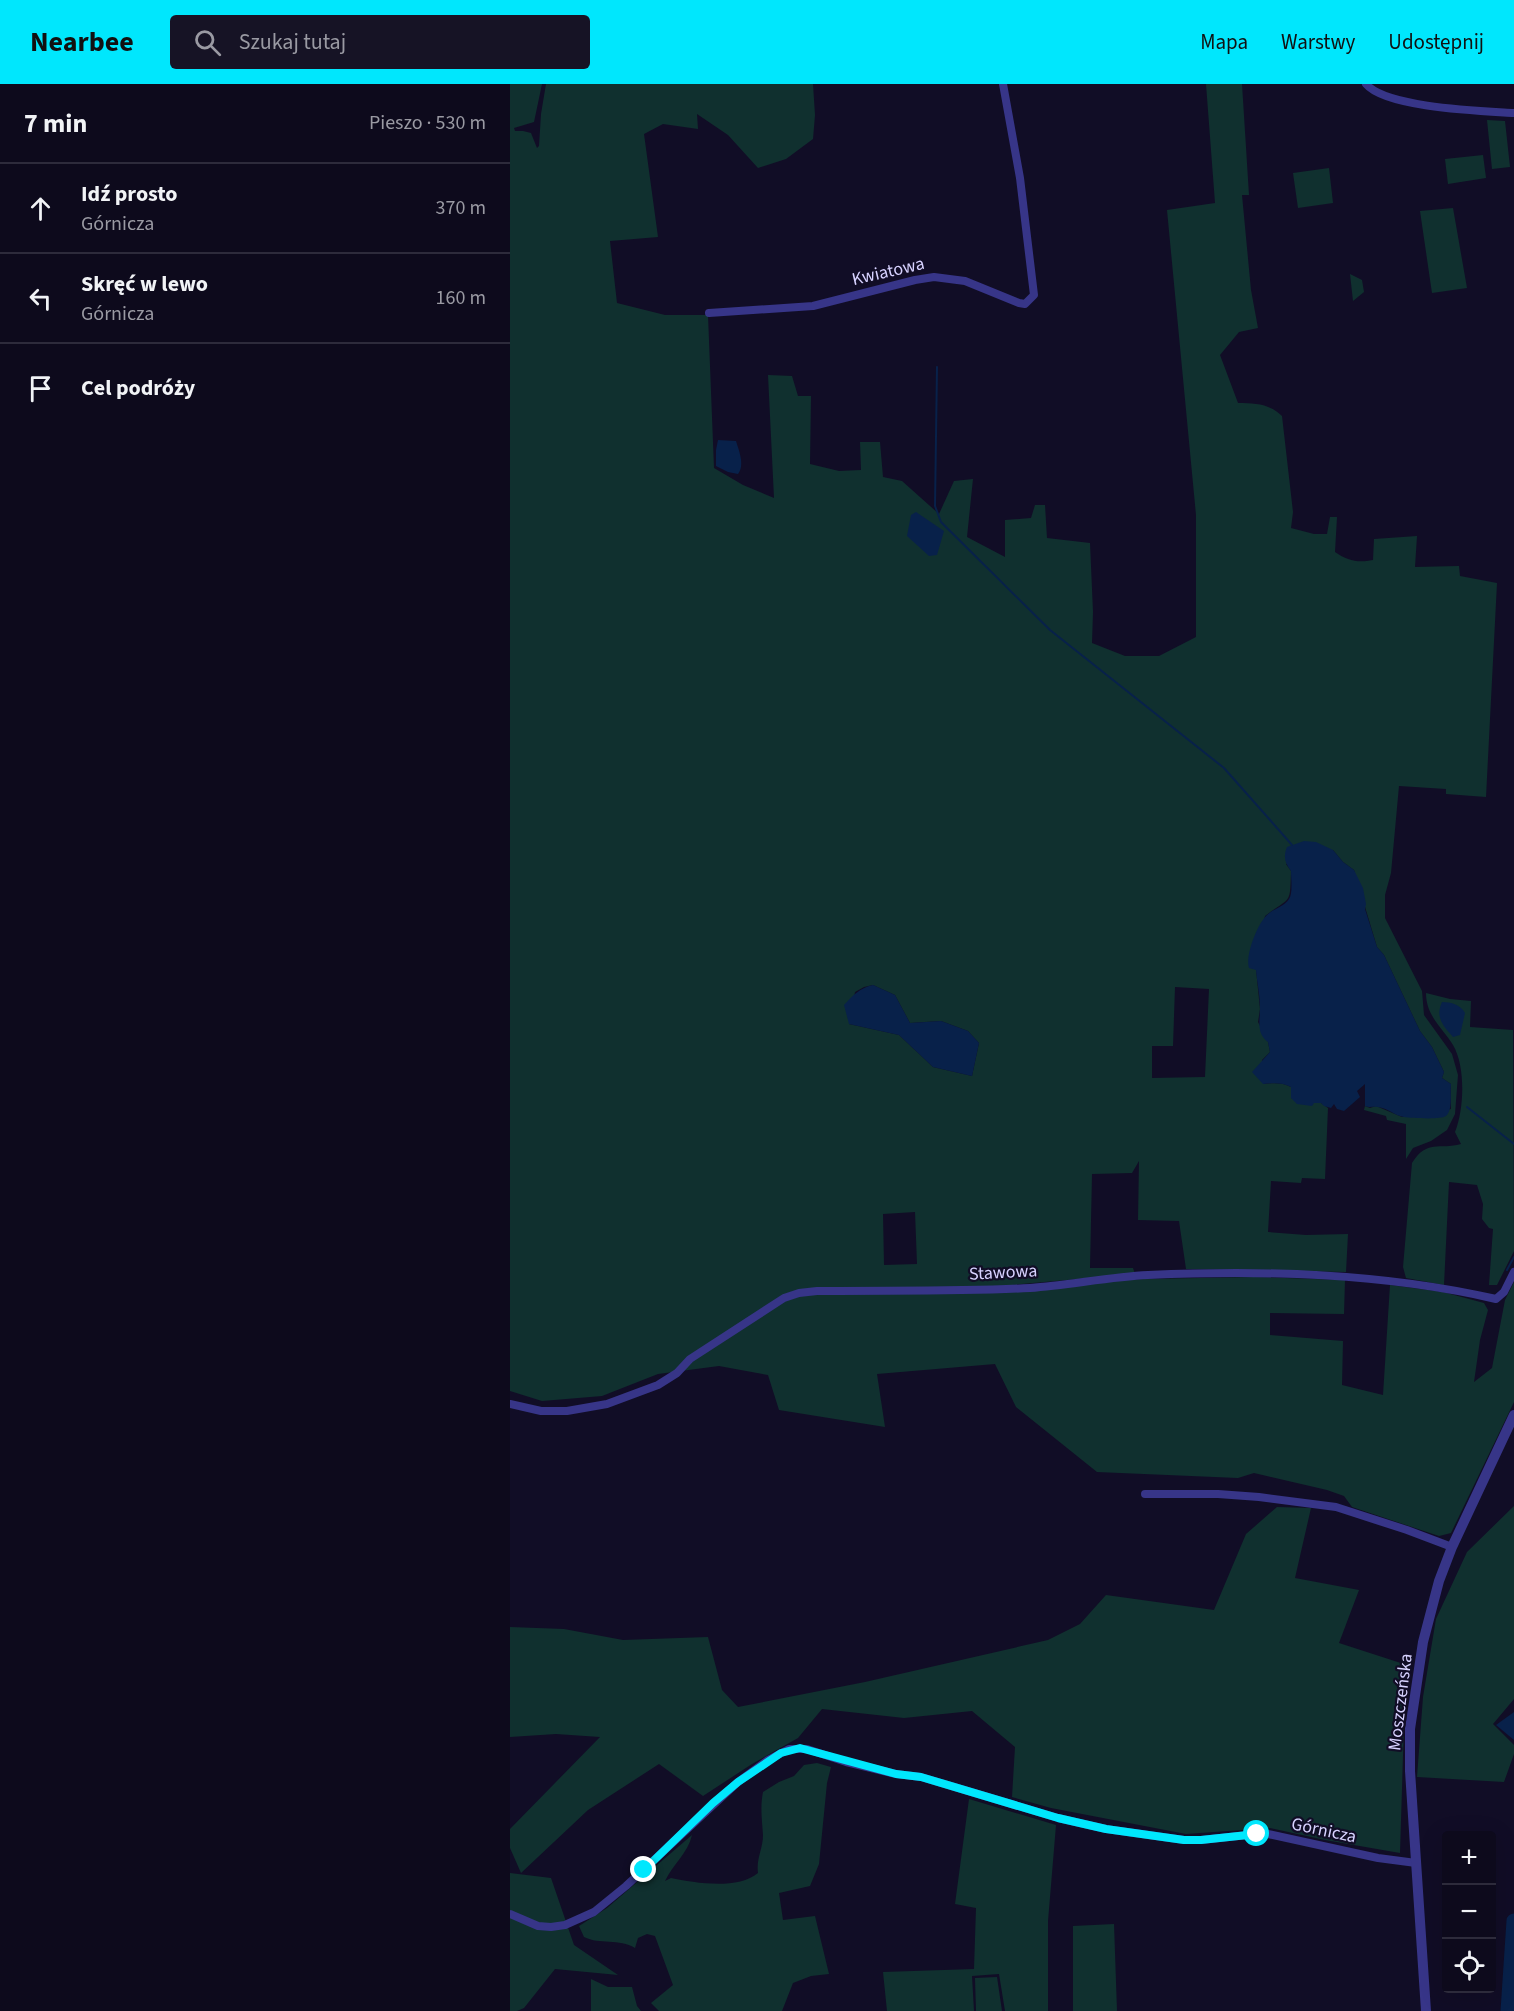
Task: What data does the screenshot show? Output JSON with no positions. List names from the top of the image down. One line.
{"streets":{"street":["Kwiatowa","Stawowa","Moszczeńska","Górnicza"]},"crossings":[["Moszczeńska","Górnicza"]],"page":{"header":"Nearbee","search":"Szukaj tutaj","nav":["Mapa","Warstwy","Udostępnij"],"heading":["7 min","Pieszo · 530 m"],"list":[["Idź prosto","Górnicza","370 m"],["Skręć w lewo","Górnicza","160 m"],"Cel podróży"],"map_buttons":["+","−"]}}
